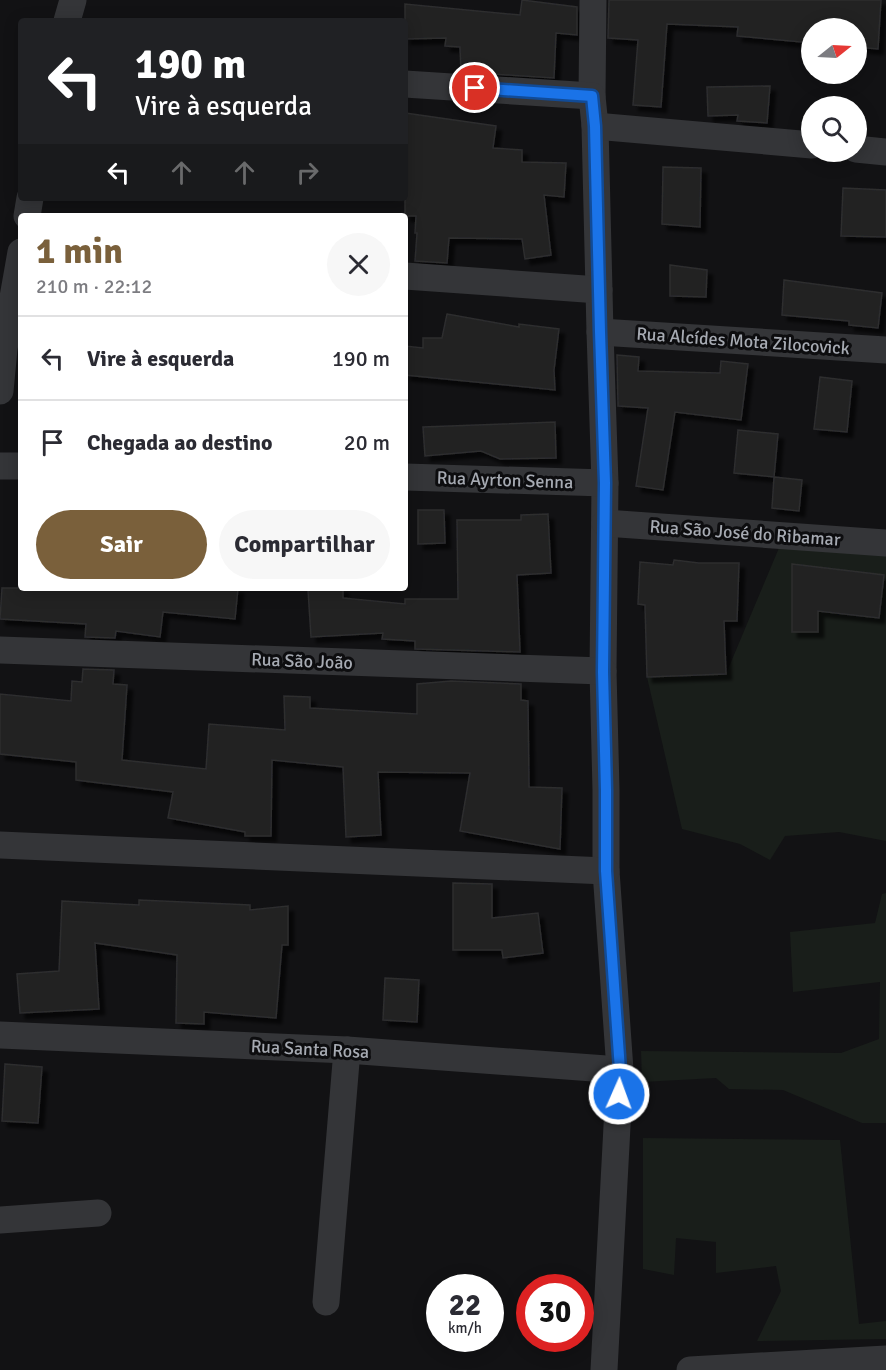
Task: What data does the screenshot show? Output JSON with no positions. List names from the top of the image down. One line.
{"streets":{"street":["Rua Alcídes Mota Zilocovick","Rua Ayrton Senna","Rua São José do Ribamar","Rua São João","Rua Santa Rosa"]},"north":"right","page":{"turn":["190 m","Vire à esquerda"],"heading":["1 min","210 m · 22:12"],"list":[{"name":"Vire à esquerda","value":"190 m"},{"name":"Chegada ao destino","value":"20 m"}],"buttons":["Sair","Compartilhar"],"speed":"22 km/h","limit":"30"}}
